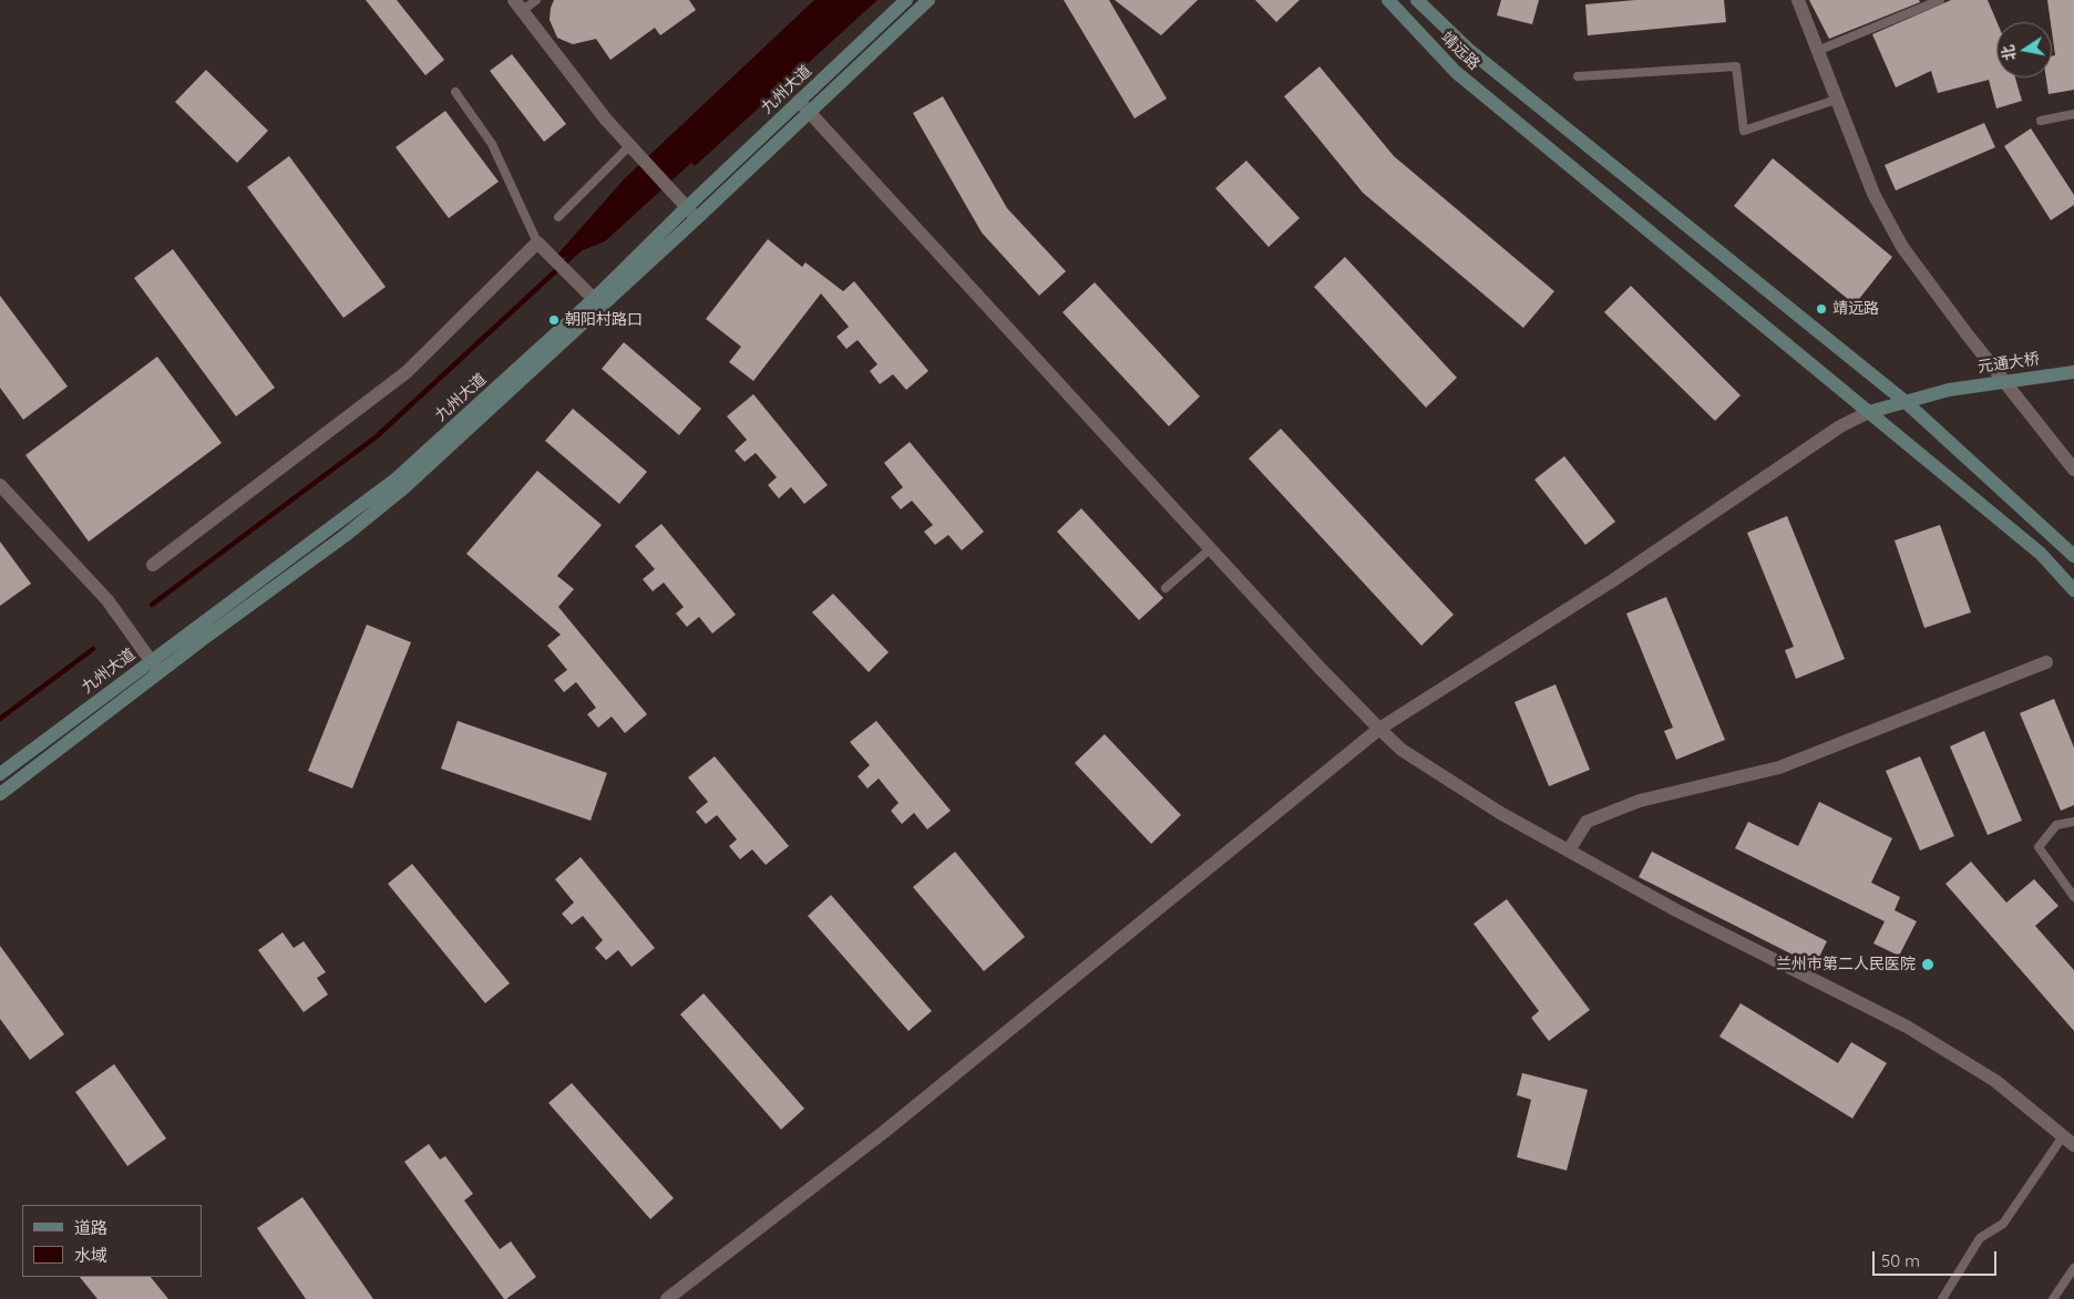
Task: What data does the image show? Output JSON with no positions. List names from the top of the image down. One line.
{"streets":{"main road":["靖远路","九州大道","元通大桥"]},"crossings":[["靖远路","元通大桥"]],"places":["靖远路","朝阳村路口","兰州市第二人民医院"],"legend":["道路","水域"],"scale_bar":"50 m","north":"left"}
